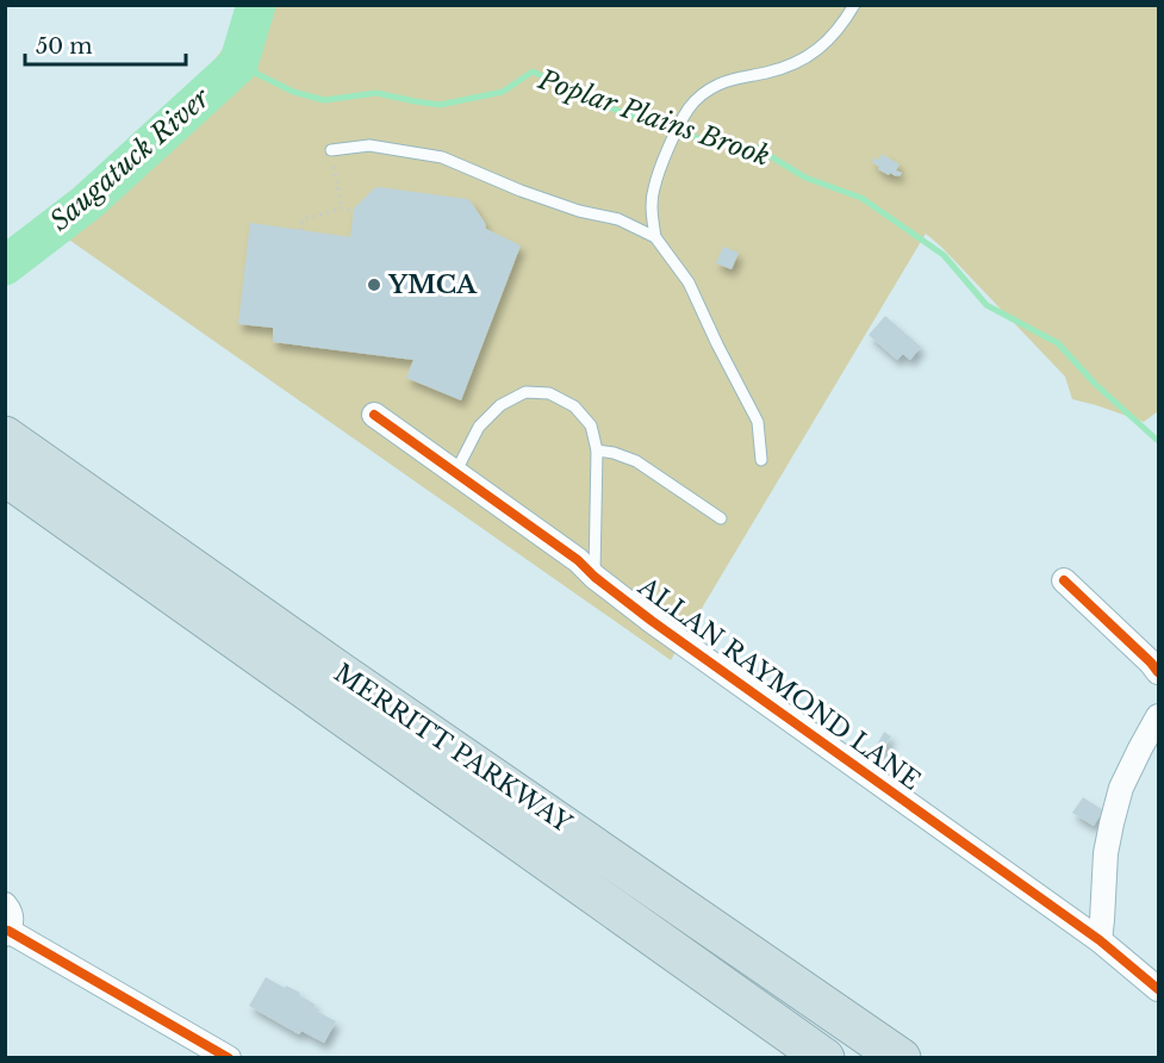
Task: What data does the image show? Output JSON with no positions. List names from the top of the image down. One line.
{"streets":{"highway":["MERRITT PARKWAY"],"street":["ALLAN RAYMOND LANE"]},"water":["Poplar Plains Brook","Saugatuck River"],"places":["YMCA"],"scale_bar":"50 m"}
